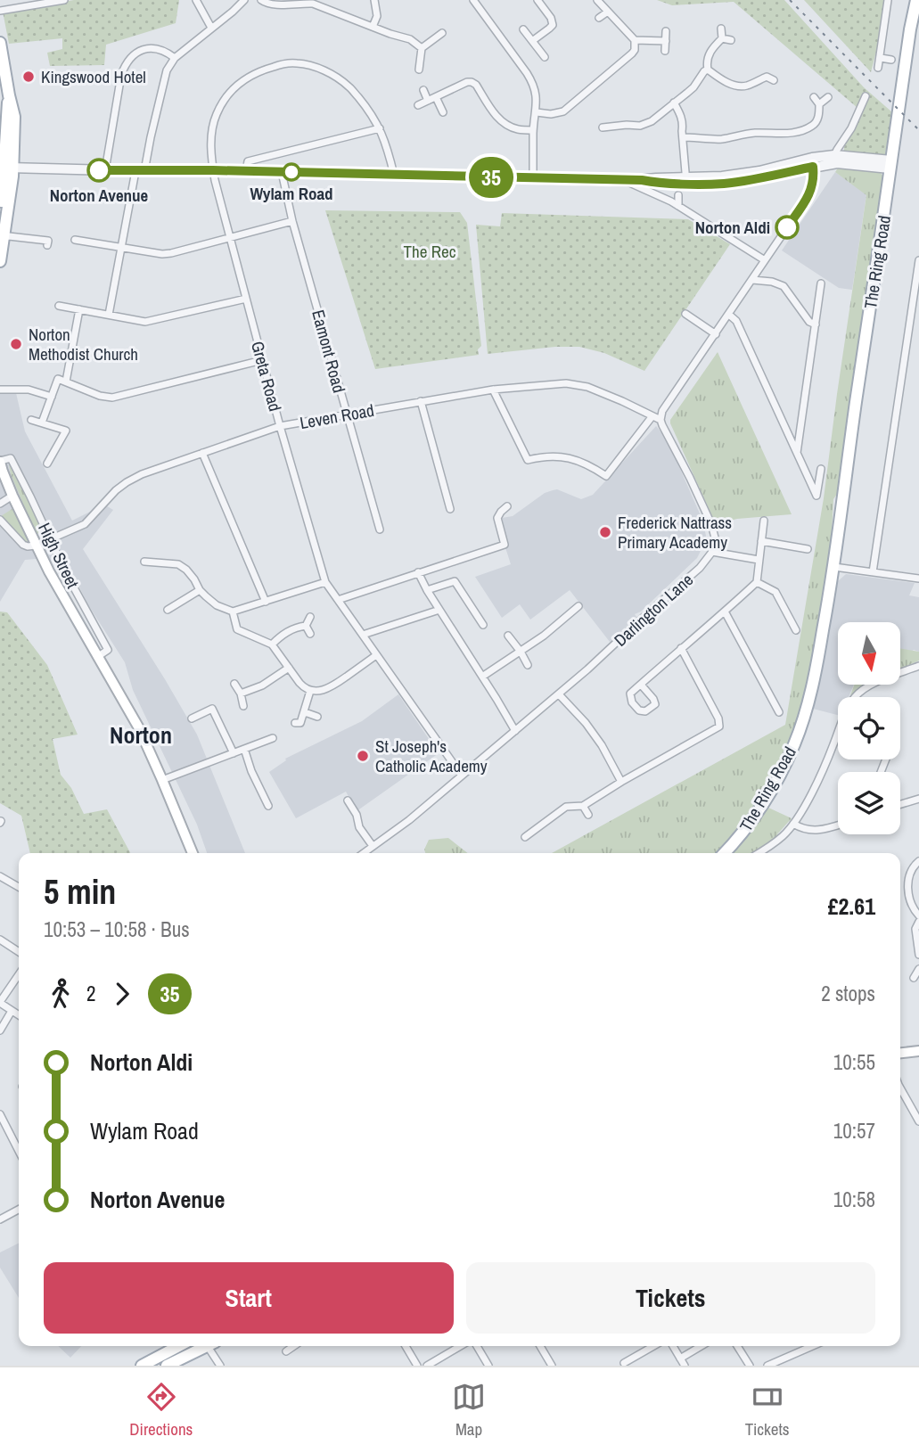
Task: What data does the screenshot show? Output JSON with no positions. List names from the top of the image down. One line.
{"streets":{"main road":["The Ring Road","High Street"],"street":["Eamont Road","Greta Road","Leven Road","Darlington Lane"]},"crossings":[["Eamont Road","Leven Road"],["Greta Road","Leven Road"],["Greta Road","Darlington Lane"],["Leven Road","High Street"]],"districts":["Norton"],"parks":["The Rec"],"places":["Kingswood Hotel","Norton Avenue","Wylam Road","Norton Aldi","Norton Methodist Church","Frederick Nattrass Primary Academy","St Joseph's Catholic Academy"],"lines":["bus line 35"],"north":"bottom","page":{"on_map":"35","heading":["5 min","10:53 – 10:58 · Bus","£2.61"],"legs":["2","35","2 stops"],"list":[{"name":"Norton Aldi","value":"10:55"},{"name":"Wylam Road","value":"10:57"},{"name":"Norton Avenue","value":"10:58"}],"buttons":["Start","Tickets"],"tabs":["Directions","Map","Tickets"]}}
